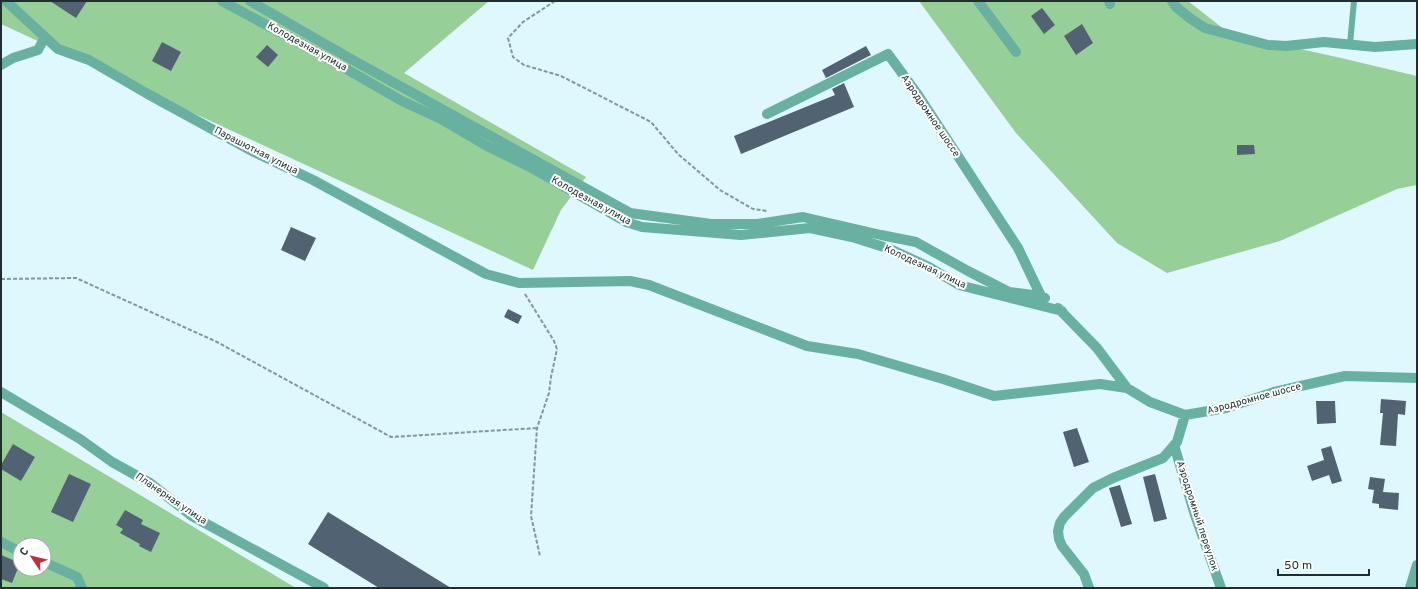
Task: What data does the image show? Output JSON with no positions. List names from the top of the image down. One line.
{"streets":{"street":["Колодезная улица","Аэродромное шоссе","Парашютная улица","Планерная улица","Аэродромный переулок"]},"crossings":[["Колодезная улица","Аэродромное шоссе"],["Аэродромное шоссе","Парашютная улица"]],"scale_bar":"50 m","north":"top left"}
